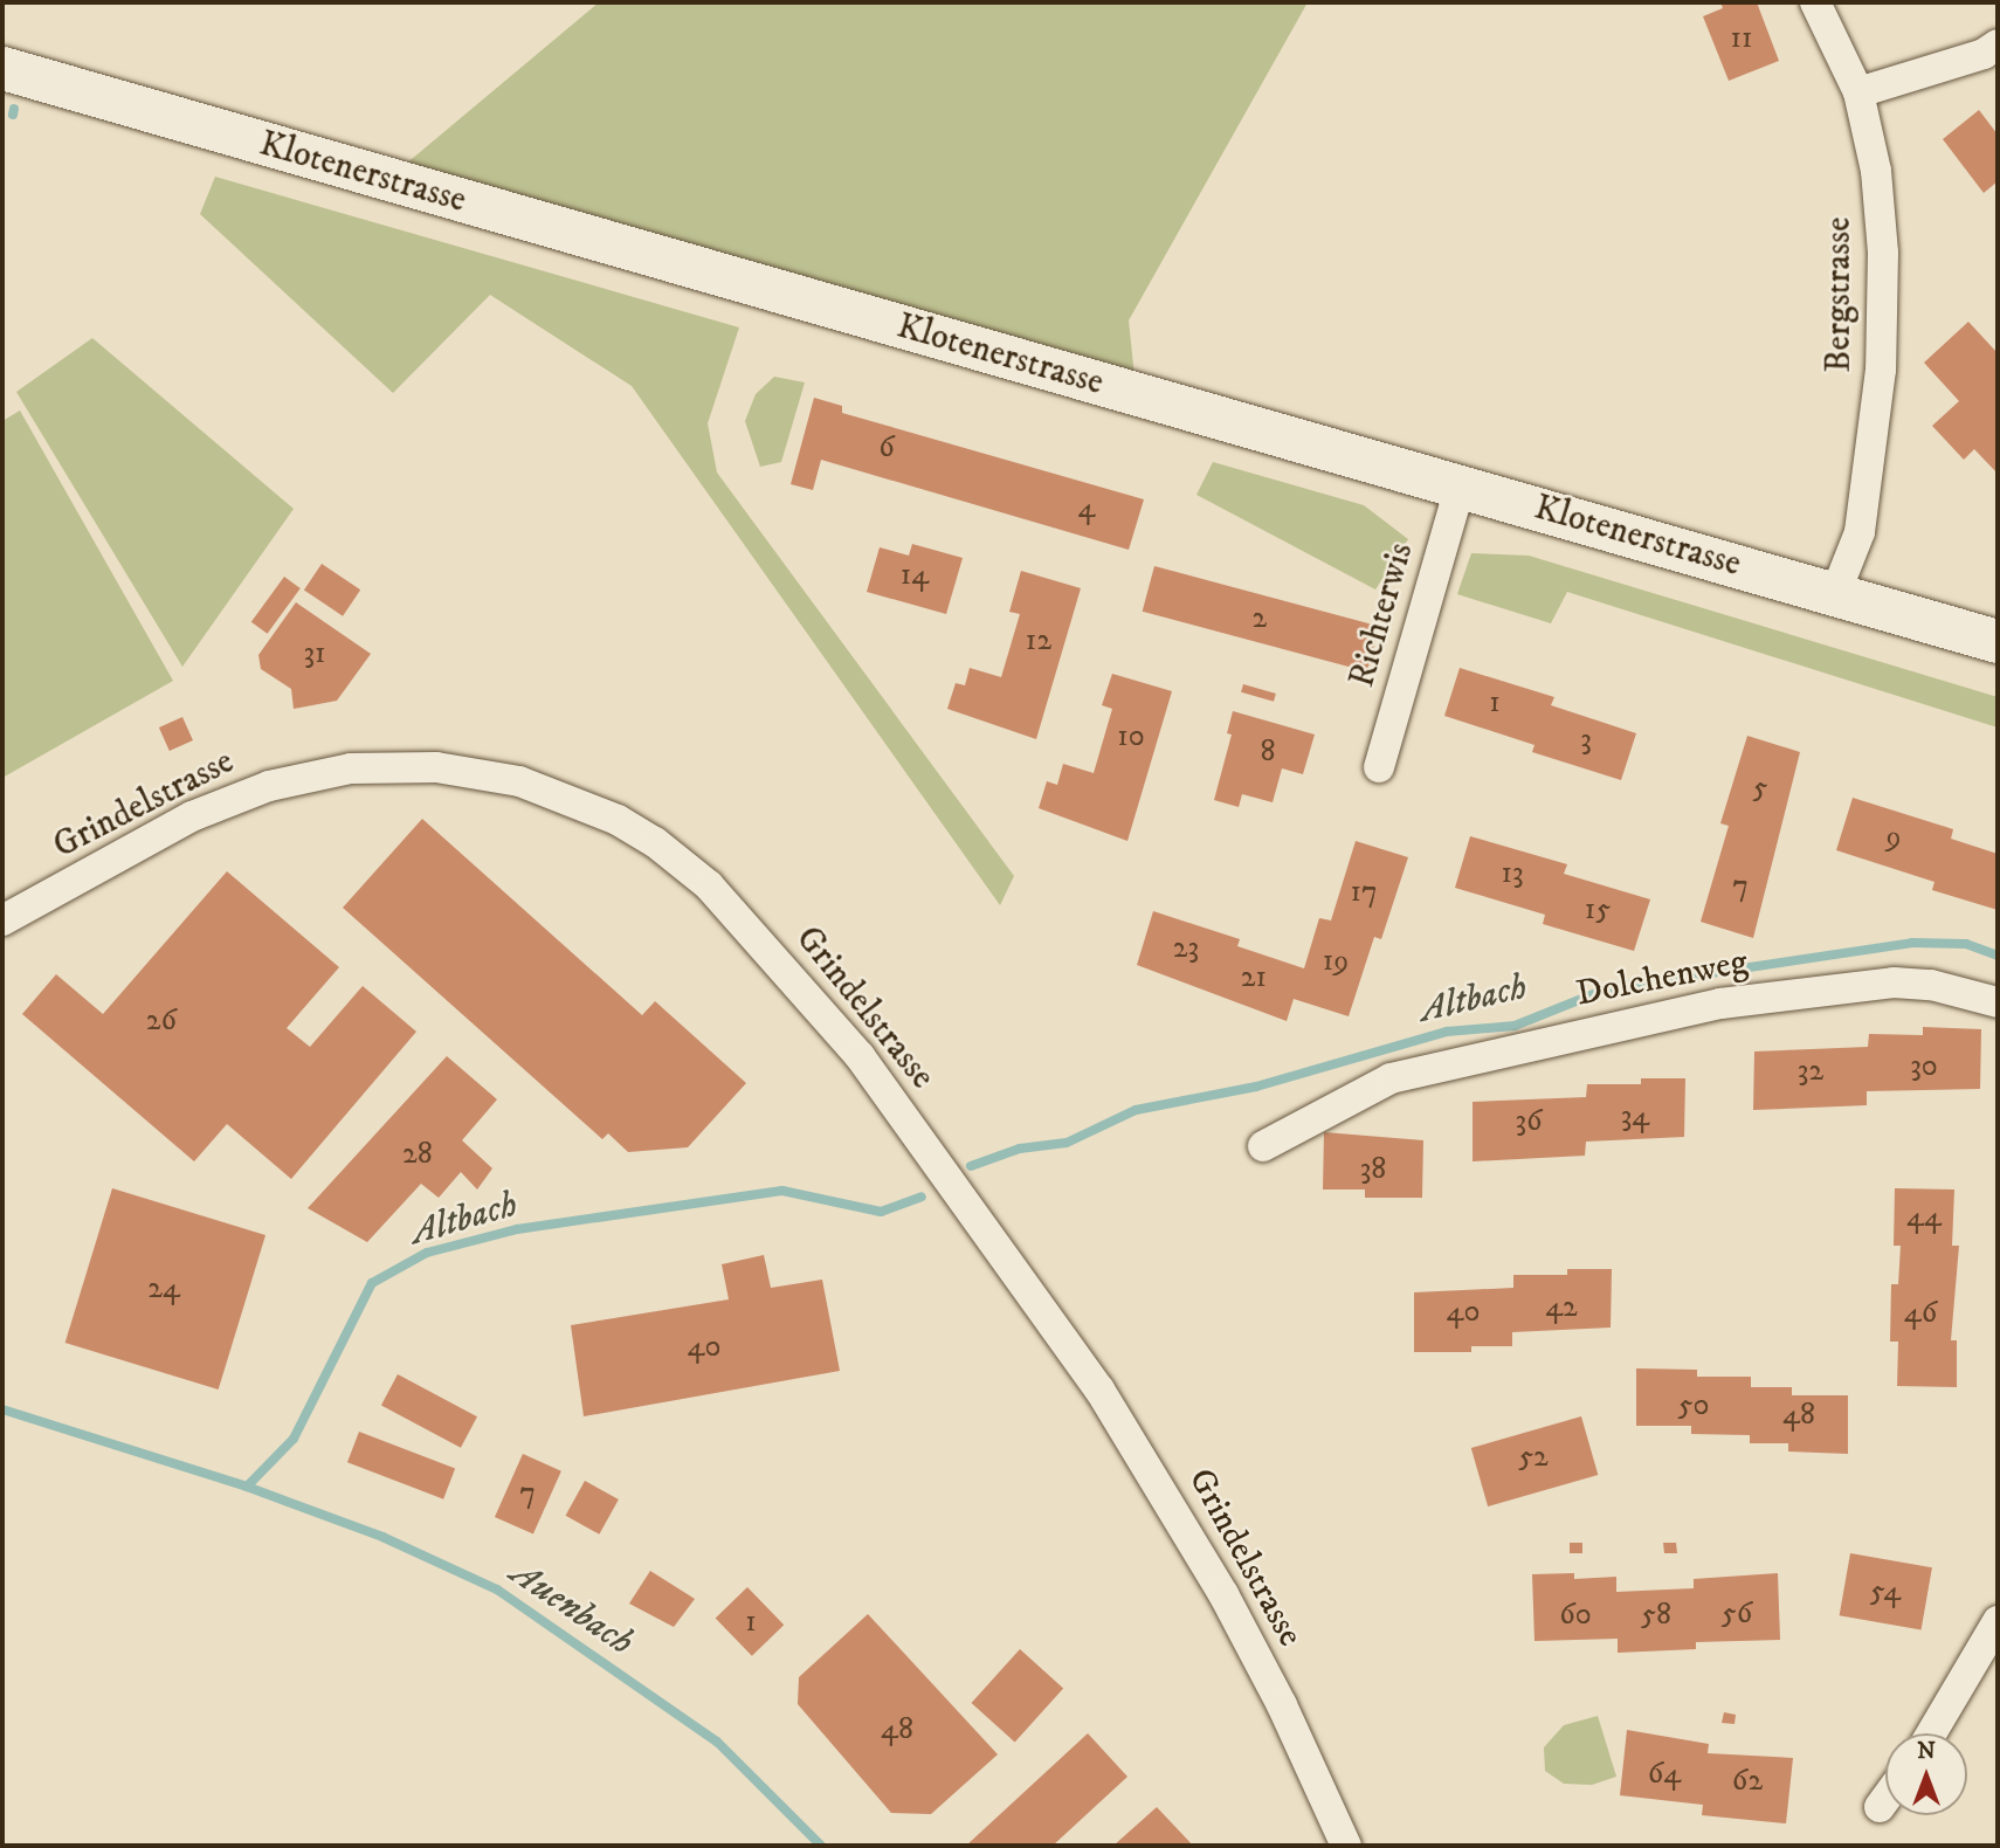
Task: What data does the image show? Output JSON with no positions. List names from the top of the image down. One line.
{"streets":{"main road":["Klotenerstrasse"],"street":["Bergstrasse","Richterwis","Grindelstrasse","Dolchenweg"]},"crossings":[["Klotenerstrasse","Bergstrasse"],["Klotenerstrasse","Richterwis"]],"water":["Altbach","Auenbach"],"house_numbers":["11","6","4","14","2","12","31","1","10","3","8","5","9","13","7","17","15","23","19","21","26","30","32","34","36","28","38","44","24","42","40","46","40","50","48","52","7","54","56","60","58","1","48","64","62"],"north":"top"}
